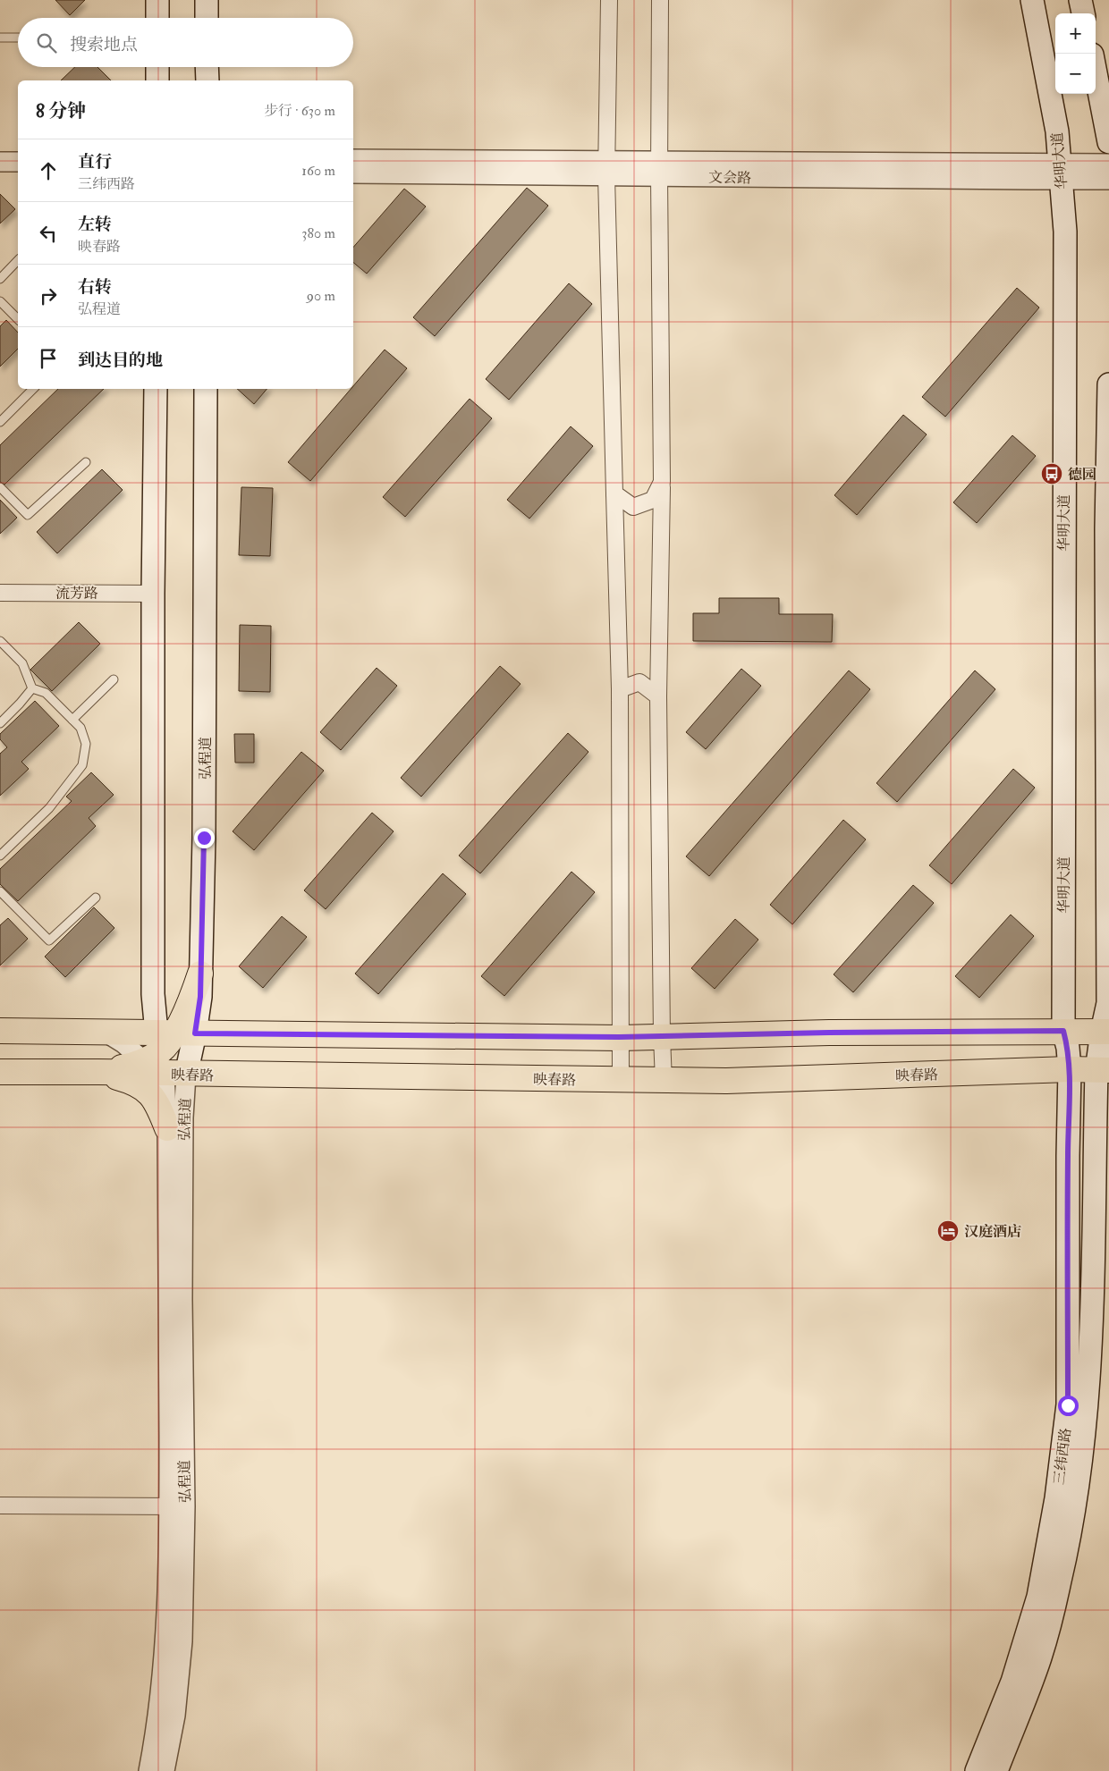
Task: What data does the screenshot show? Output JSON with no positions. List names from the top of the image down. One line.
{"streets":{"main road":["华明大道","弘程道","映春路","三纬西路"],"street":["文会路","流芳路"]},"crossings":[["华明大道","文会路"],["华明大道","映春路"],["华明大道","三纬西路"],["流芳路","弘程道"],["弘程道","映春路"],["映春路","三纬西路"]],"places":{"bus stop":["德园"],"hotel":["汉庭酒店"]},"page":{"map_buttons":["+","−"],"search":"搜索地点","heading":["8 分钟","步行 · 630 m"],"list":[["直行","三纬西路","160 m"],["左转","映春路","380 m"],["右转","弘程道","90 m"],"到达目的地"]}}
